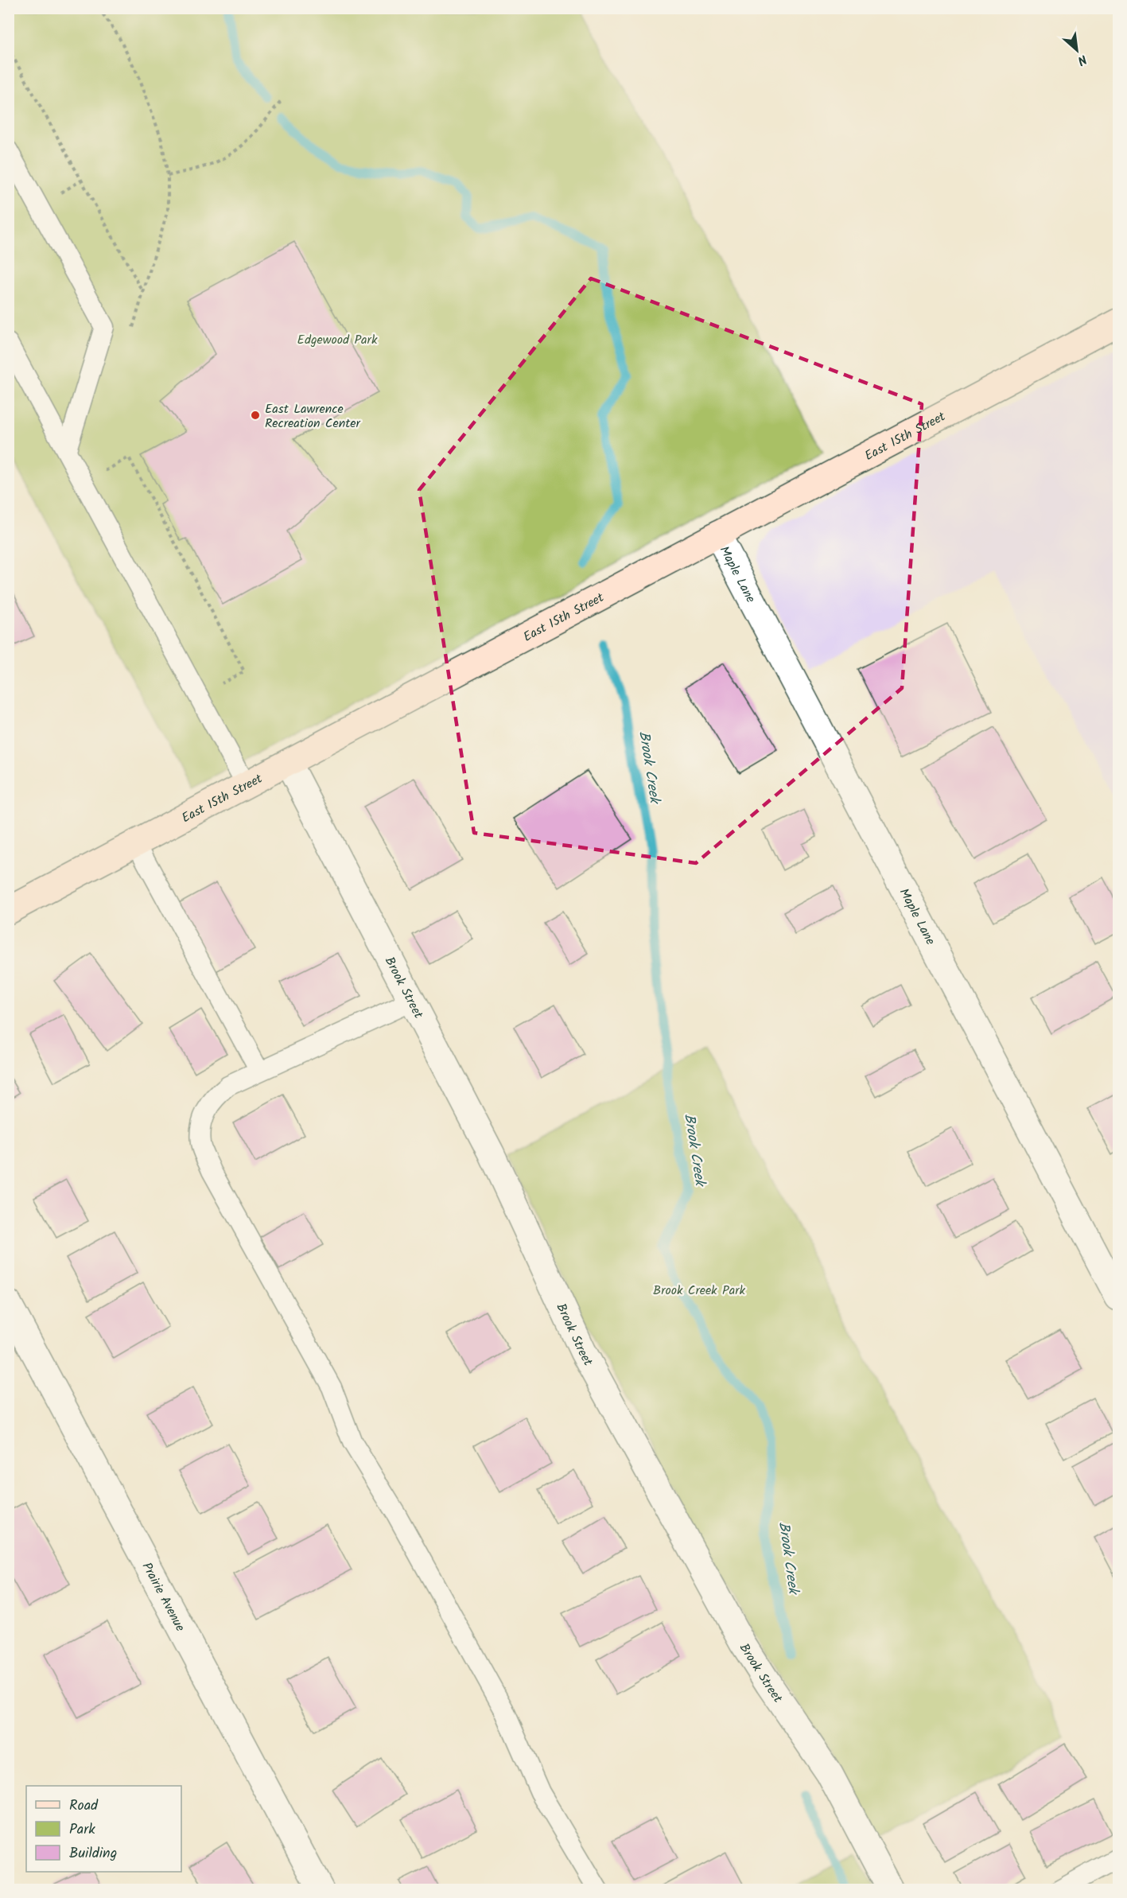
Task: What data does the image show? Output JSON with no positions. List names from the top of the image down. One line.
{"streets":{"main road":["East 15th Street"],"street":["Maple Lane","Brook Street","Prairie Avenue"]},"crossings":[["East 15th Street","Maple Lane"],["East 15th Street","Brook Street"]],"water":["Brook Creek"],"parks":["Edgewood Park","Brook Creek Park"],"places":["East Lawrence Recreation Center"],"legend":["Road","Park","Building"],"north":"bottom right"}
